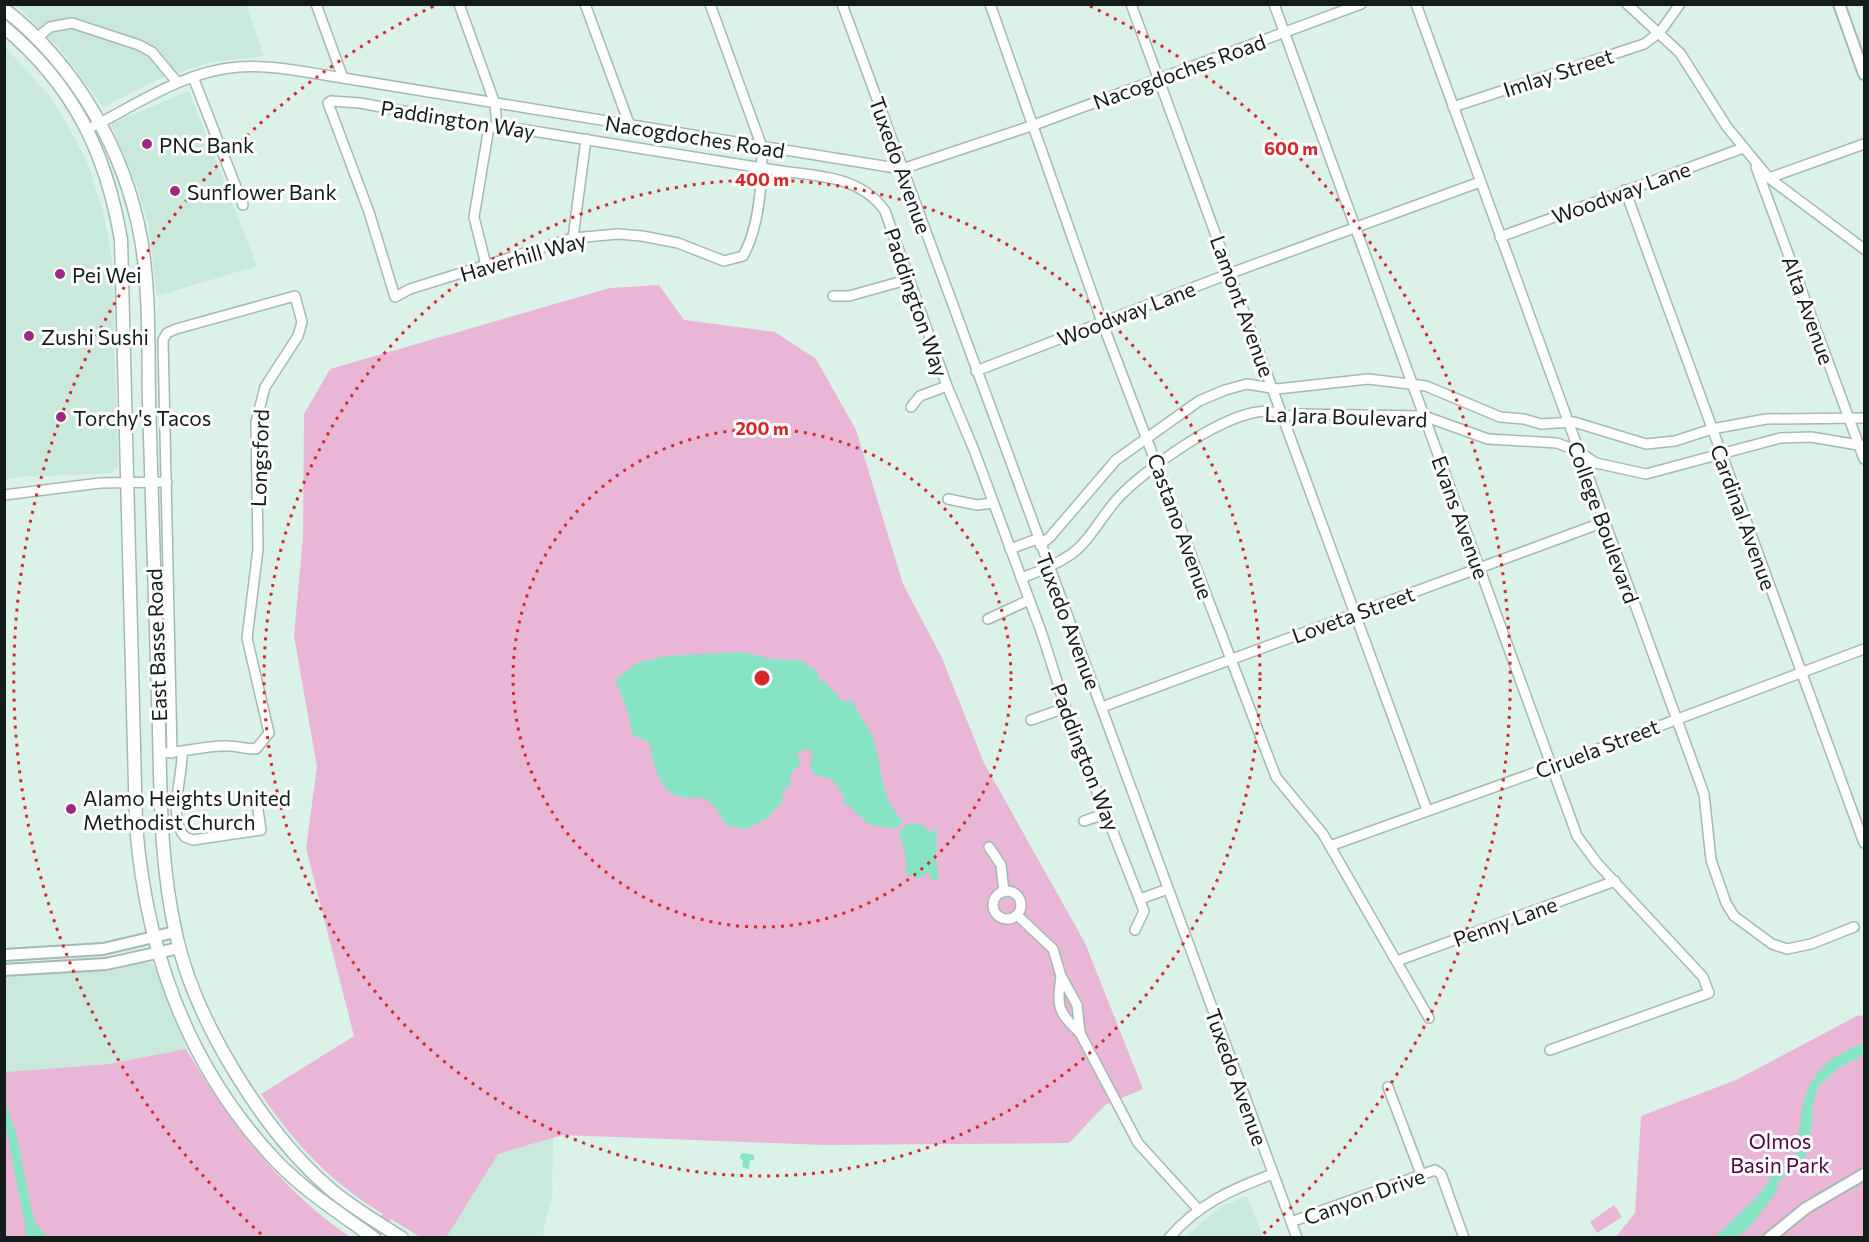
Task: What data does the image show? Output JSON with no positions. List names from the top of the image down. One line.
{"streets":{"main road":["East Basse Road"],"street":["Nacogdoches Road","Imlay Street","Paddington Way","Tuxedo Avenue","Woodway Lane","Haverhill Way","Lamont Avenue","Alta Avenue","La Jara Boulevard","Longsford","Evans Avenue","Cardinal Avenue","College Boulevard","Castano Avenue","Loveta Street","Ciruela Street","Penny Lane","Canyon Drive"]},"crossings":[["Nacogdoches Road","Tuxedo Avenue"],["Nacogdoches Road","Haverhill Way"],["Nacogdoches Road","Lamont Avenue"],["Nacogdoches Road","Evans Avenue"],["Nacogdoches Road","Castano Avenue"],["Nacogdoches Road","East Basse Road"],["Imlay Street","College Boulevard"],["Paddington Way","Haverhill Way"],["Paddington Way","La Jara Boulevard"],["Tuxedo Avenue","Woodway Lane"],["Tuxedo Avenue","La Jara Boulevard"],["Tuxedo Avenue","Loveta Street"],["Tuxedo Avenue","Canyon Drive"],["Woodway Lane","Lamont Avenue"],["Woodway Lane","Evans Avenue"],["Woodway Lane","Cardinal Avenue"],["Woodway Lane","College Boulevard"],["Woodway Lane","Castano Avenue"],["Lamont Avenue","La Jara Boulevard"],["Lamont Avenue","Loveta Street"],["Lamont Avenue","Ciruela Street"],["Alta Avenue","La Jara Boulevard"],["La Jara Boulevard","Evans Avenue"],["La Jara Boulevard","Cardinal Avenue"],["La Jara Boulevard","College Boulevard"],["La Jara Boulevard","Castano Avenue"],["Longsford","East Basse Road"],["Evans Avenue","Loveta Street"],["Evans Avenue","Ciruela Street"],["Evans Avenue","Penny Lane"],["Cardinal Avenue","Ciruela Street"],["College Boulevard","Loveta Street"],["College Boulevard","Ciruela Street"],["Castano Avenue","Loveta Street"],["Castano Avenue","Ciruela Street"],["Castano Avenue","Penny Lane"]],"parks":["Olmos Basin Park"],"places":["PNC Bank","Sunflower Bank","Pei Wei","Zushi Sushi","Torchy's Tacos","Alamo Heights United Methodist Church"],"rings":["600 m","400 m","200 m"]}
